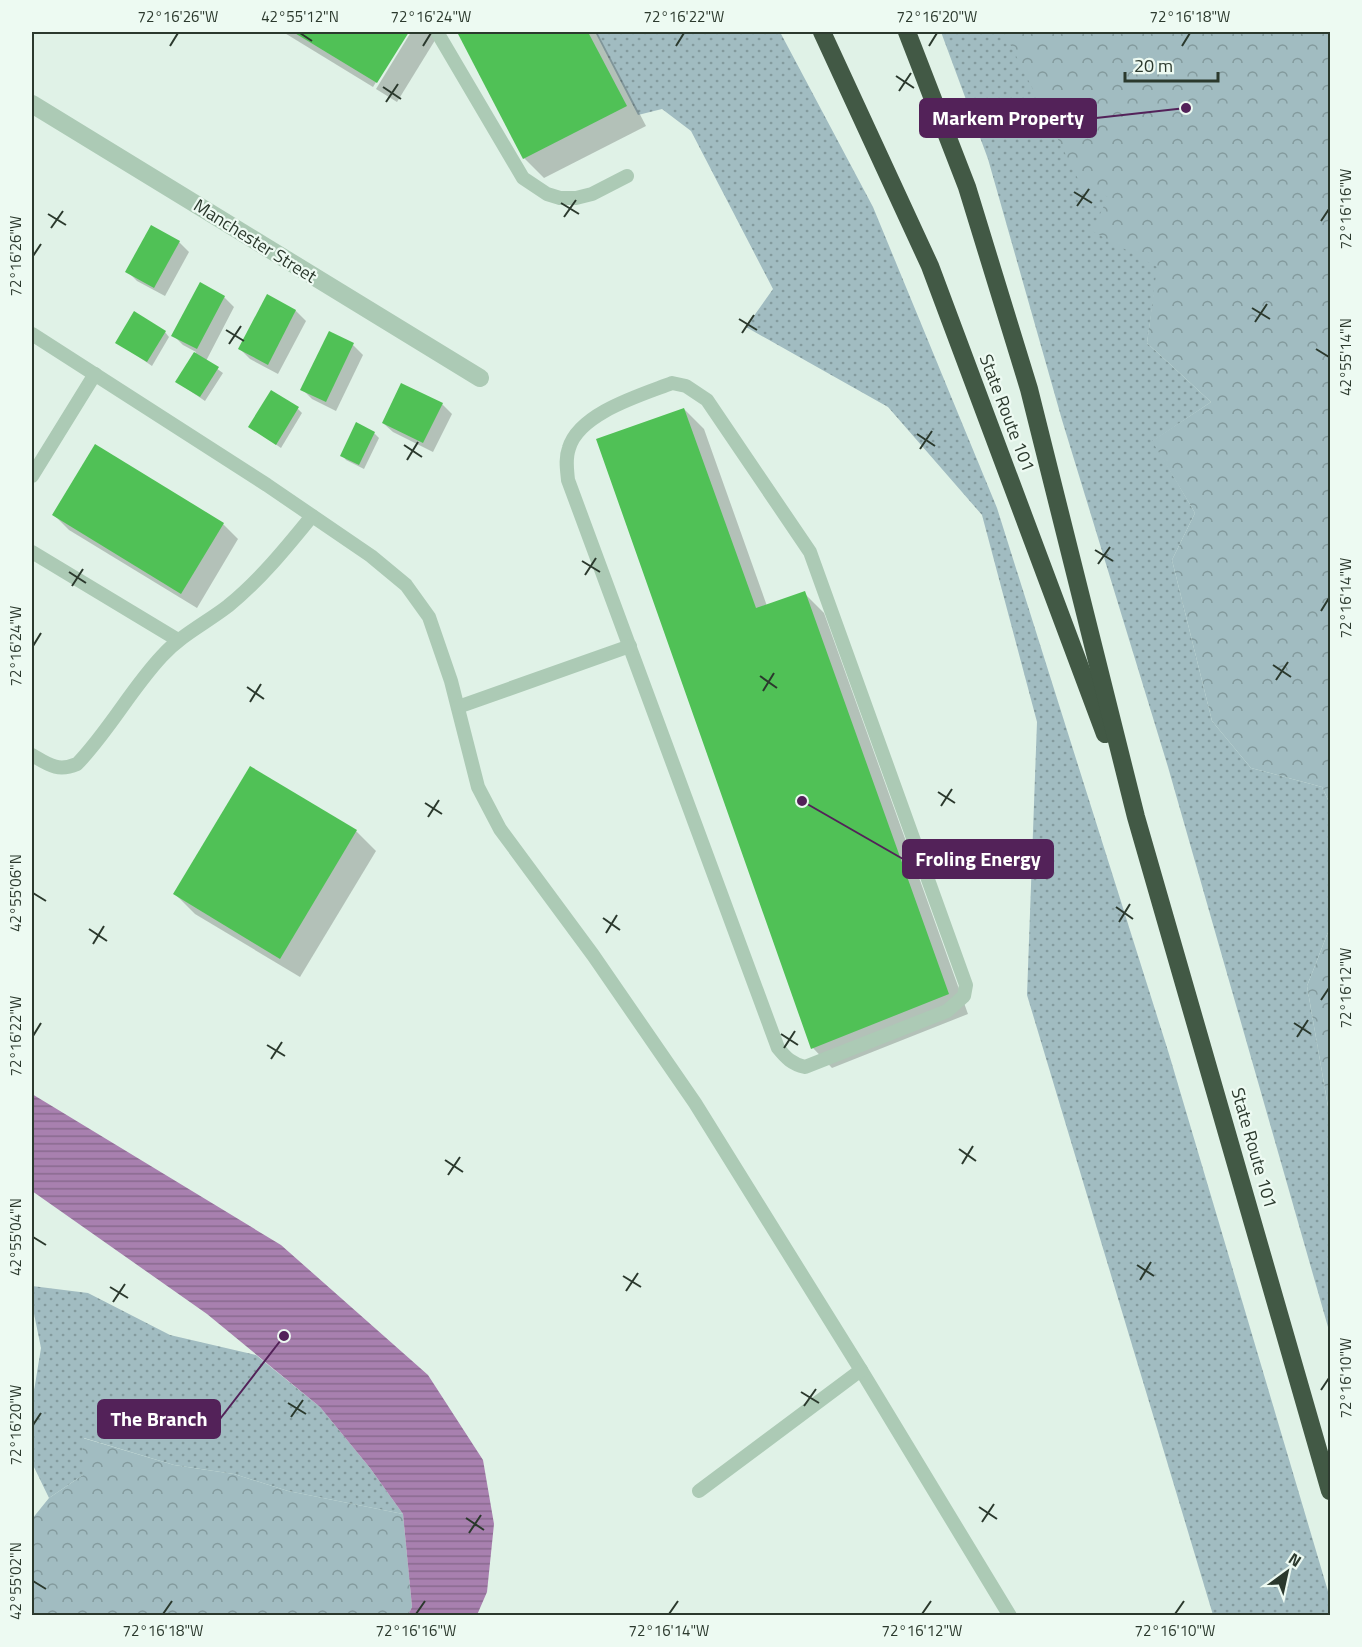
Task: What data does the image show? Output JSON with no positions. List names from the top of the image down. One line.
{"streets":{"highway":["State Route 101"],"street":["Manchester Street"]},"places":["Markem Property","Froling Energy","The Branch"],"scale_bar":"20 m","north":"top right","coordinates":["72°16'26\"W","42°55'12\"N","72°16'24\"W","72°16'22\"W","72°16'20\"W","72°16'18\"W","72°16'16\"W","42°55'14\"N","72°16'14\"W","42°55'06\"N","72°16'12\"W","42°55'04\"N","72°16'10\"W","42°55'02\"N"]}
